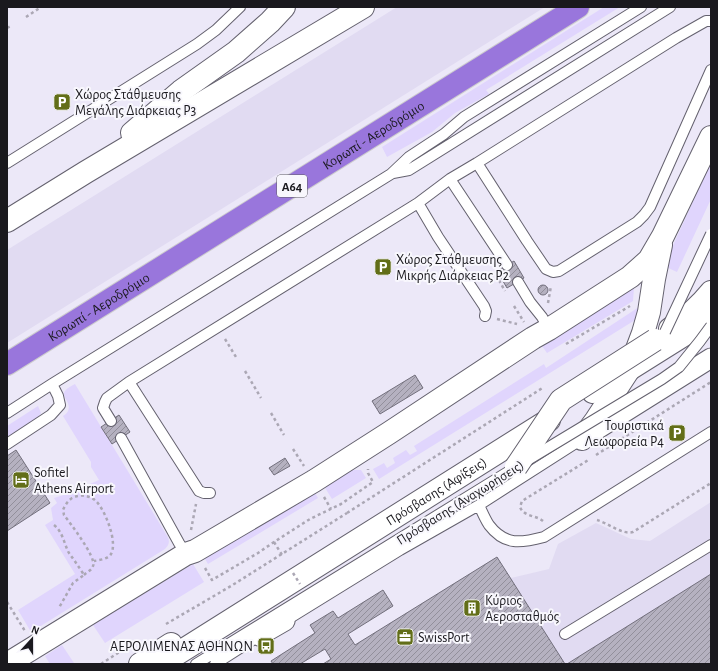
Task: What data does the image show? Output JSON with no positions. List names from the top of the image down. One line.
{"streets":{"highway":["Κορωπί - Αεροδρόμιο","Α64"],"street":["Πρόσβασης (Αφίξεις)"],"lane":["Πρόσβασης (Αναχωρήσεις)"]},"places":{"parking":["Χώρος Στάθμευσης Μεγάλης Διάρκειας P3","Χώρος Στάθμευσης Μικρής Διάρκειας P2","Τουριστικά Λεωφορεία P4"],"hotel":["Sofitel Athens Airport"],"building":["Κύριος Αεροσταθμός"],"office":["SwissPort"],"bus stop":["ΑΕΡΟΛΙΜΕΝΑΣ ΑΘΗΝΩΝ"]},"north":"top"}
